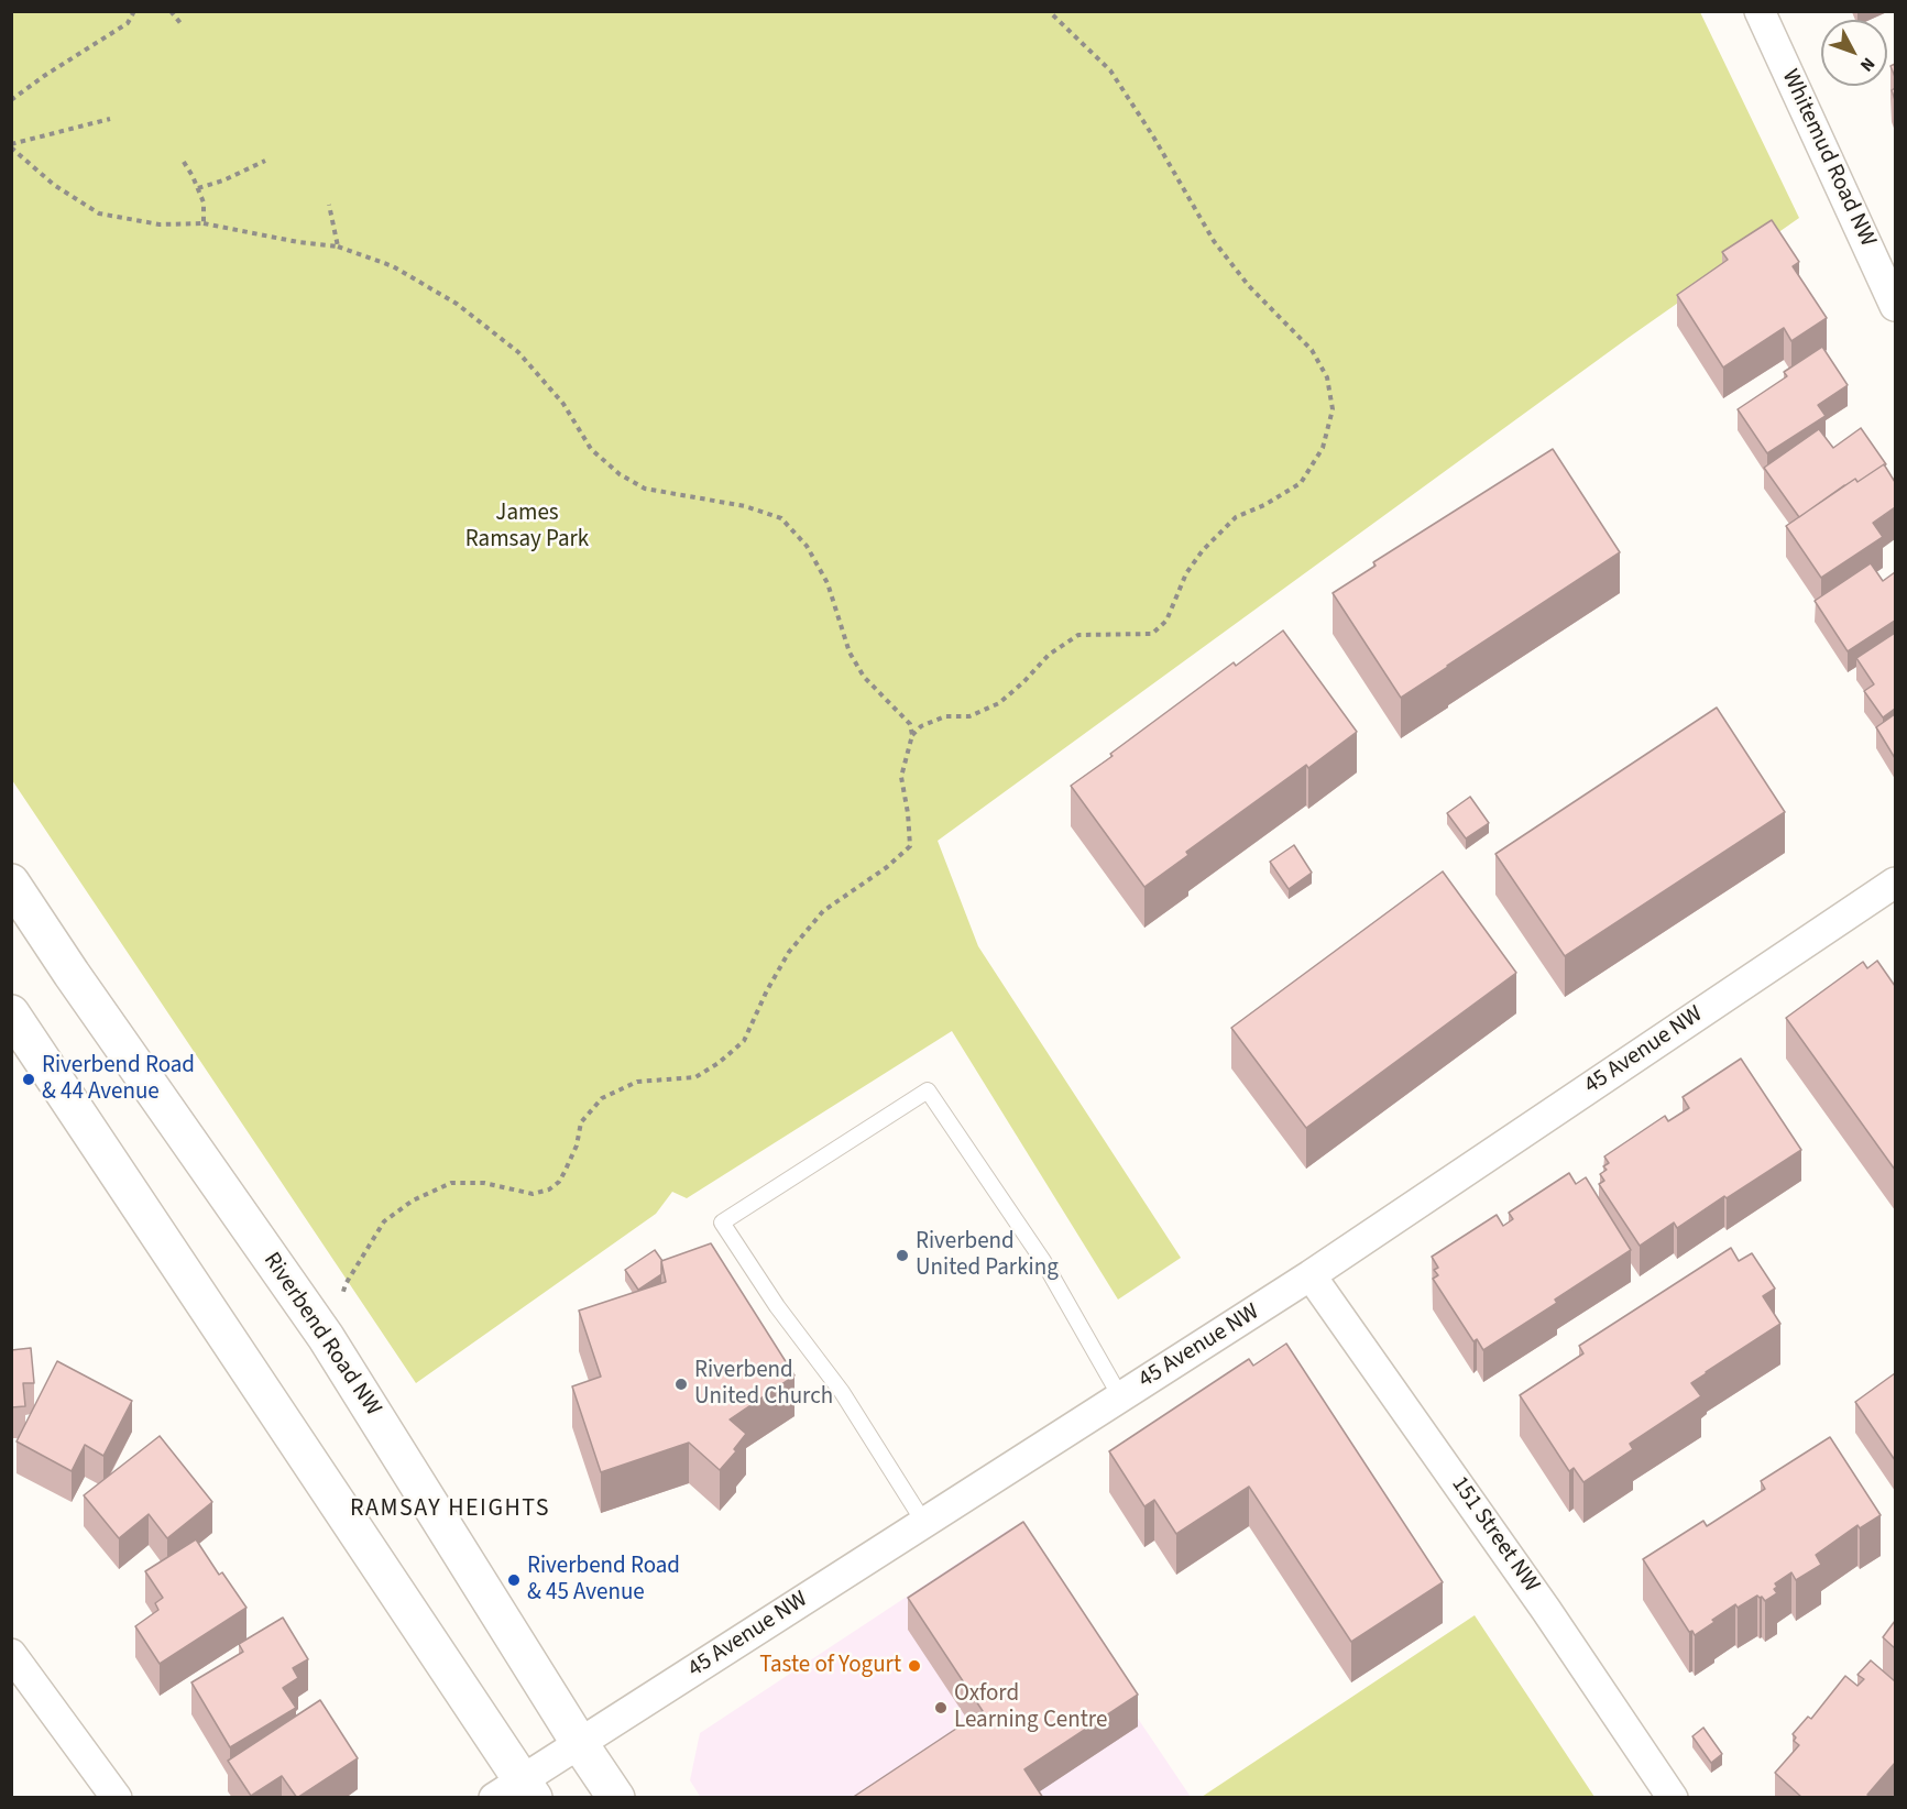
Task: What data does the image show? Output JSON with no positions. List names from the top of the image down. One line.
{"streets":{"street":["Whitemud Road NW","45 Avenue NW","Riverbend Road NW","151 Street NW"]},"crossings":[["45 Avenue NW","Riverbend Road NW"],["45 Avenue NW","151 Street NW"]],"districts":["RAMSAY HEIGHTS"],"parks":["James Ramsay Park"],"places":["Riverbend Road & 44 Avenue","Riverbend United Parking","Riverbend United Church","Riverbend Road & 45 Avenue","Taste of Yogurt","Oxford Learning Centre"],"north":"bottom right"}
